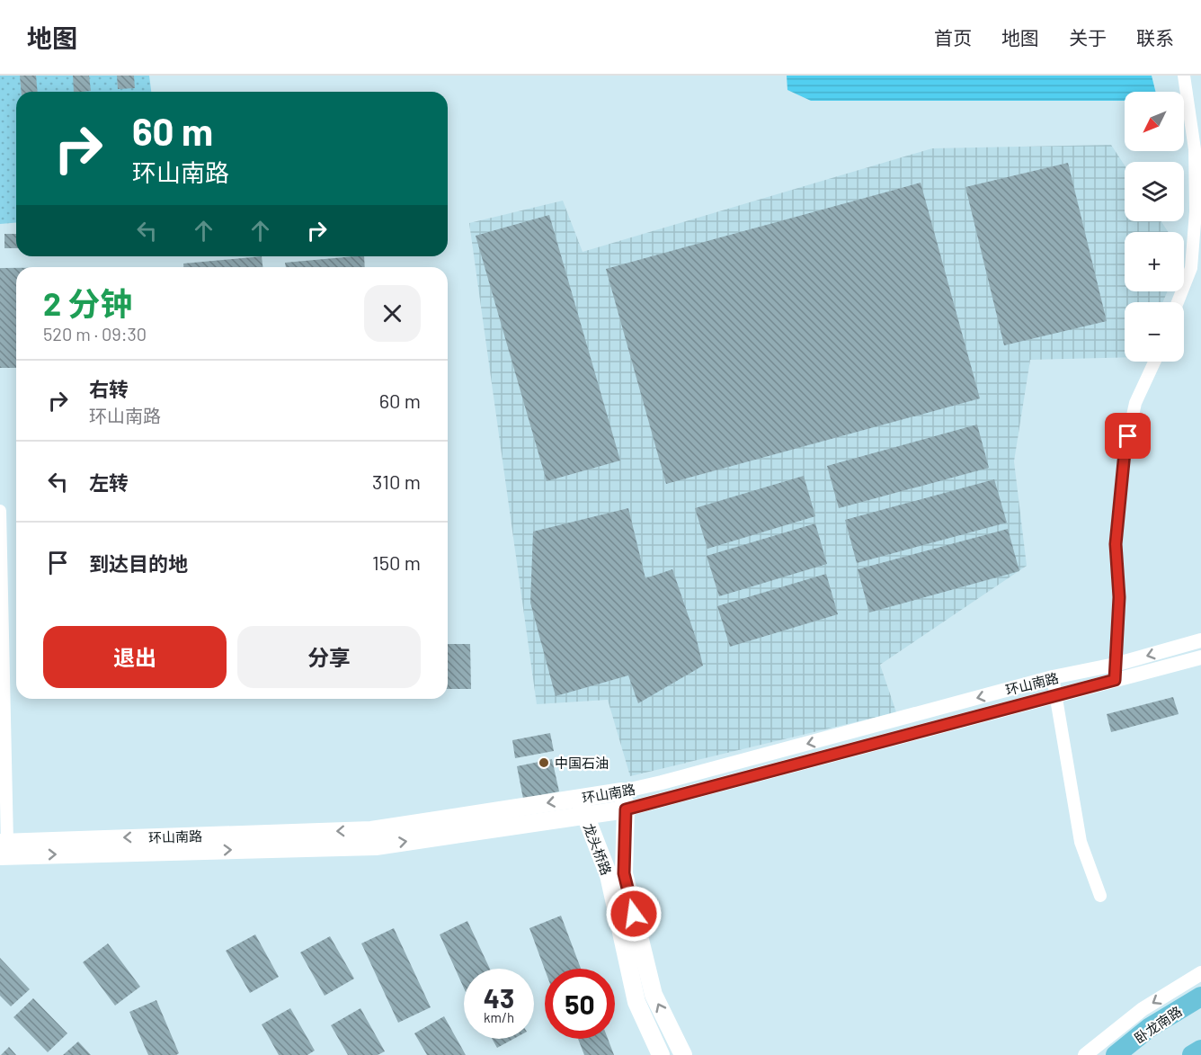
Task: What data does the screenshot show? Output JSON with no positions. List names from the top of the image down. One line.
{"streets":{"highway":["卧龙南路"],"main road":["环山南路","龙头桥路"]},"crossings":[["环山南路","龙头桥路"]],"places":["中国石油"],"north":"bottom left","page":{"header":"地图","nav":["首页","地图","关于","联系"],"map_buttons":["+","−"],"turn":["60 m","环山南路"],"heading":["2 分钟","520 m · 09:30"],"list":[{"name":"右转","note":"环山南路","value":"60 m"},{"name":"左转","value":"310 m"},{"name":"到达目的地","value":"150 m"}],"buttons":["退出","分享"],"speed":"43 km/h","limit":"50"}}
